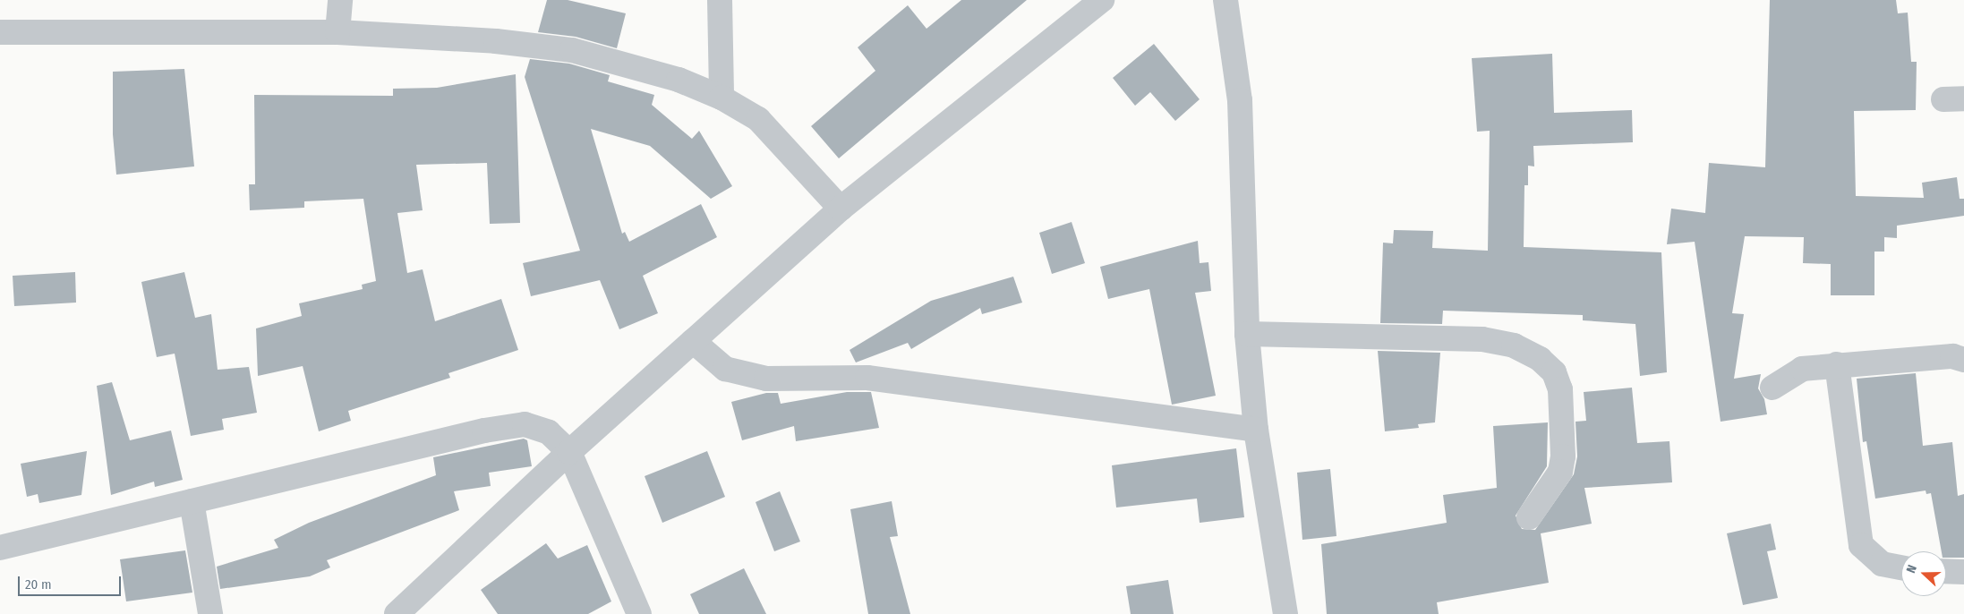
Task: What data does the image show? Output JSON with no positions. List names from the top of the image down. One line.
{"scale_bar":"20 m","north":"left"}
